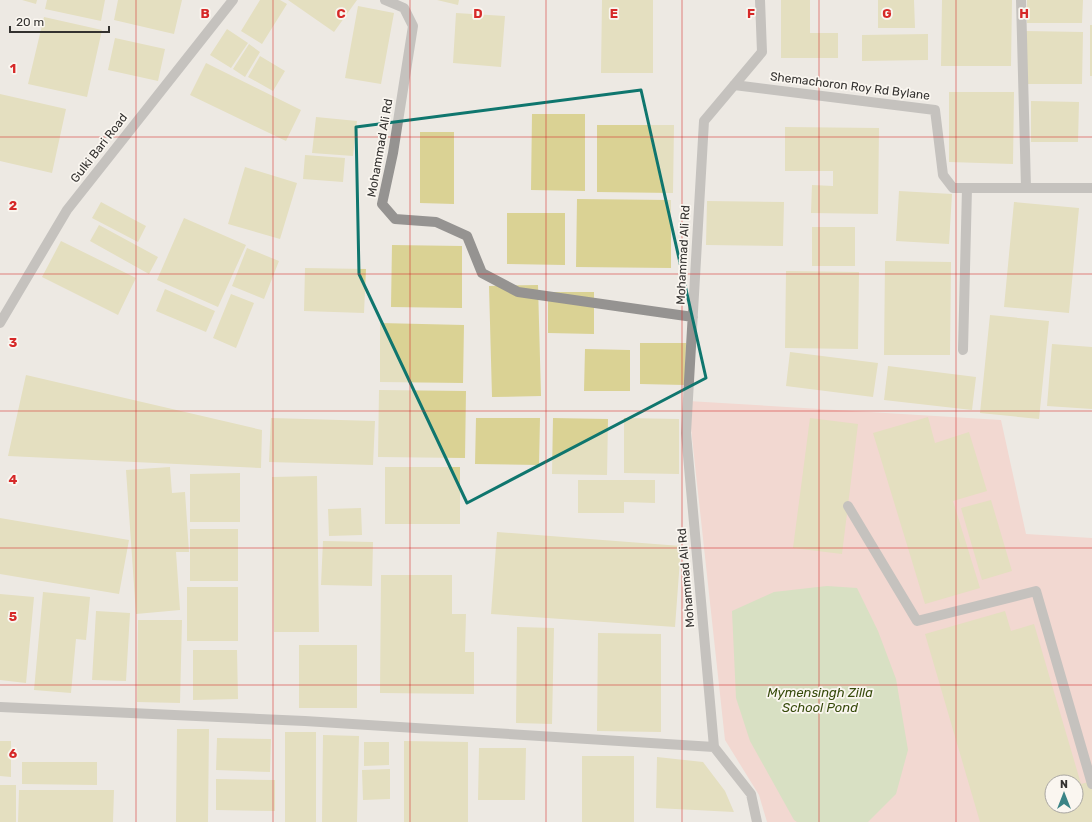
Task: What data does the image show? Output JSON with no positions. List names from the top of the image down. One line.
{"streets":{"street":["Shemachoron Roy Rd Bylane","Gulki Bari Road","Mohammad Ali Rd"]},"crossings":[["Shemachoron Roy Rd Bylane","Mohammad Ali Rd"]],"water":["Mymensingh Zilla School Pond"],"scale_bar":"20 m","north":"top","grid":{"columns":["B","C","D","E","F","G","H"],"rows":["1","2","3","4","5","6"]}}
